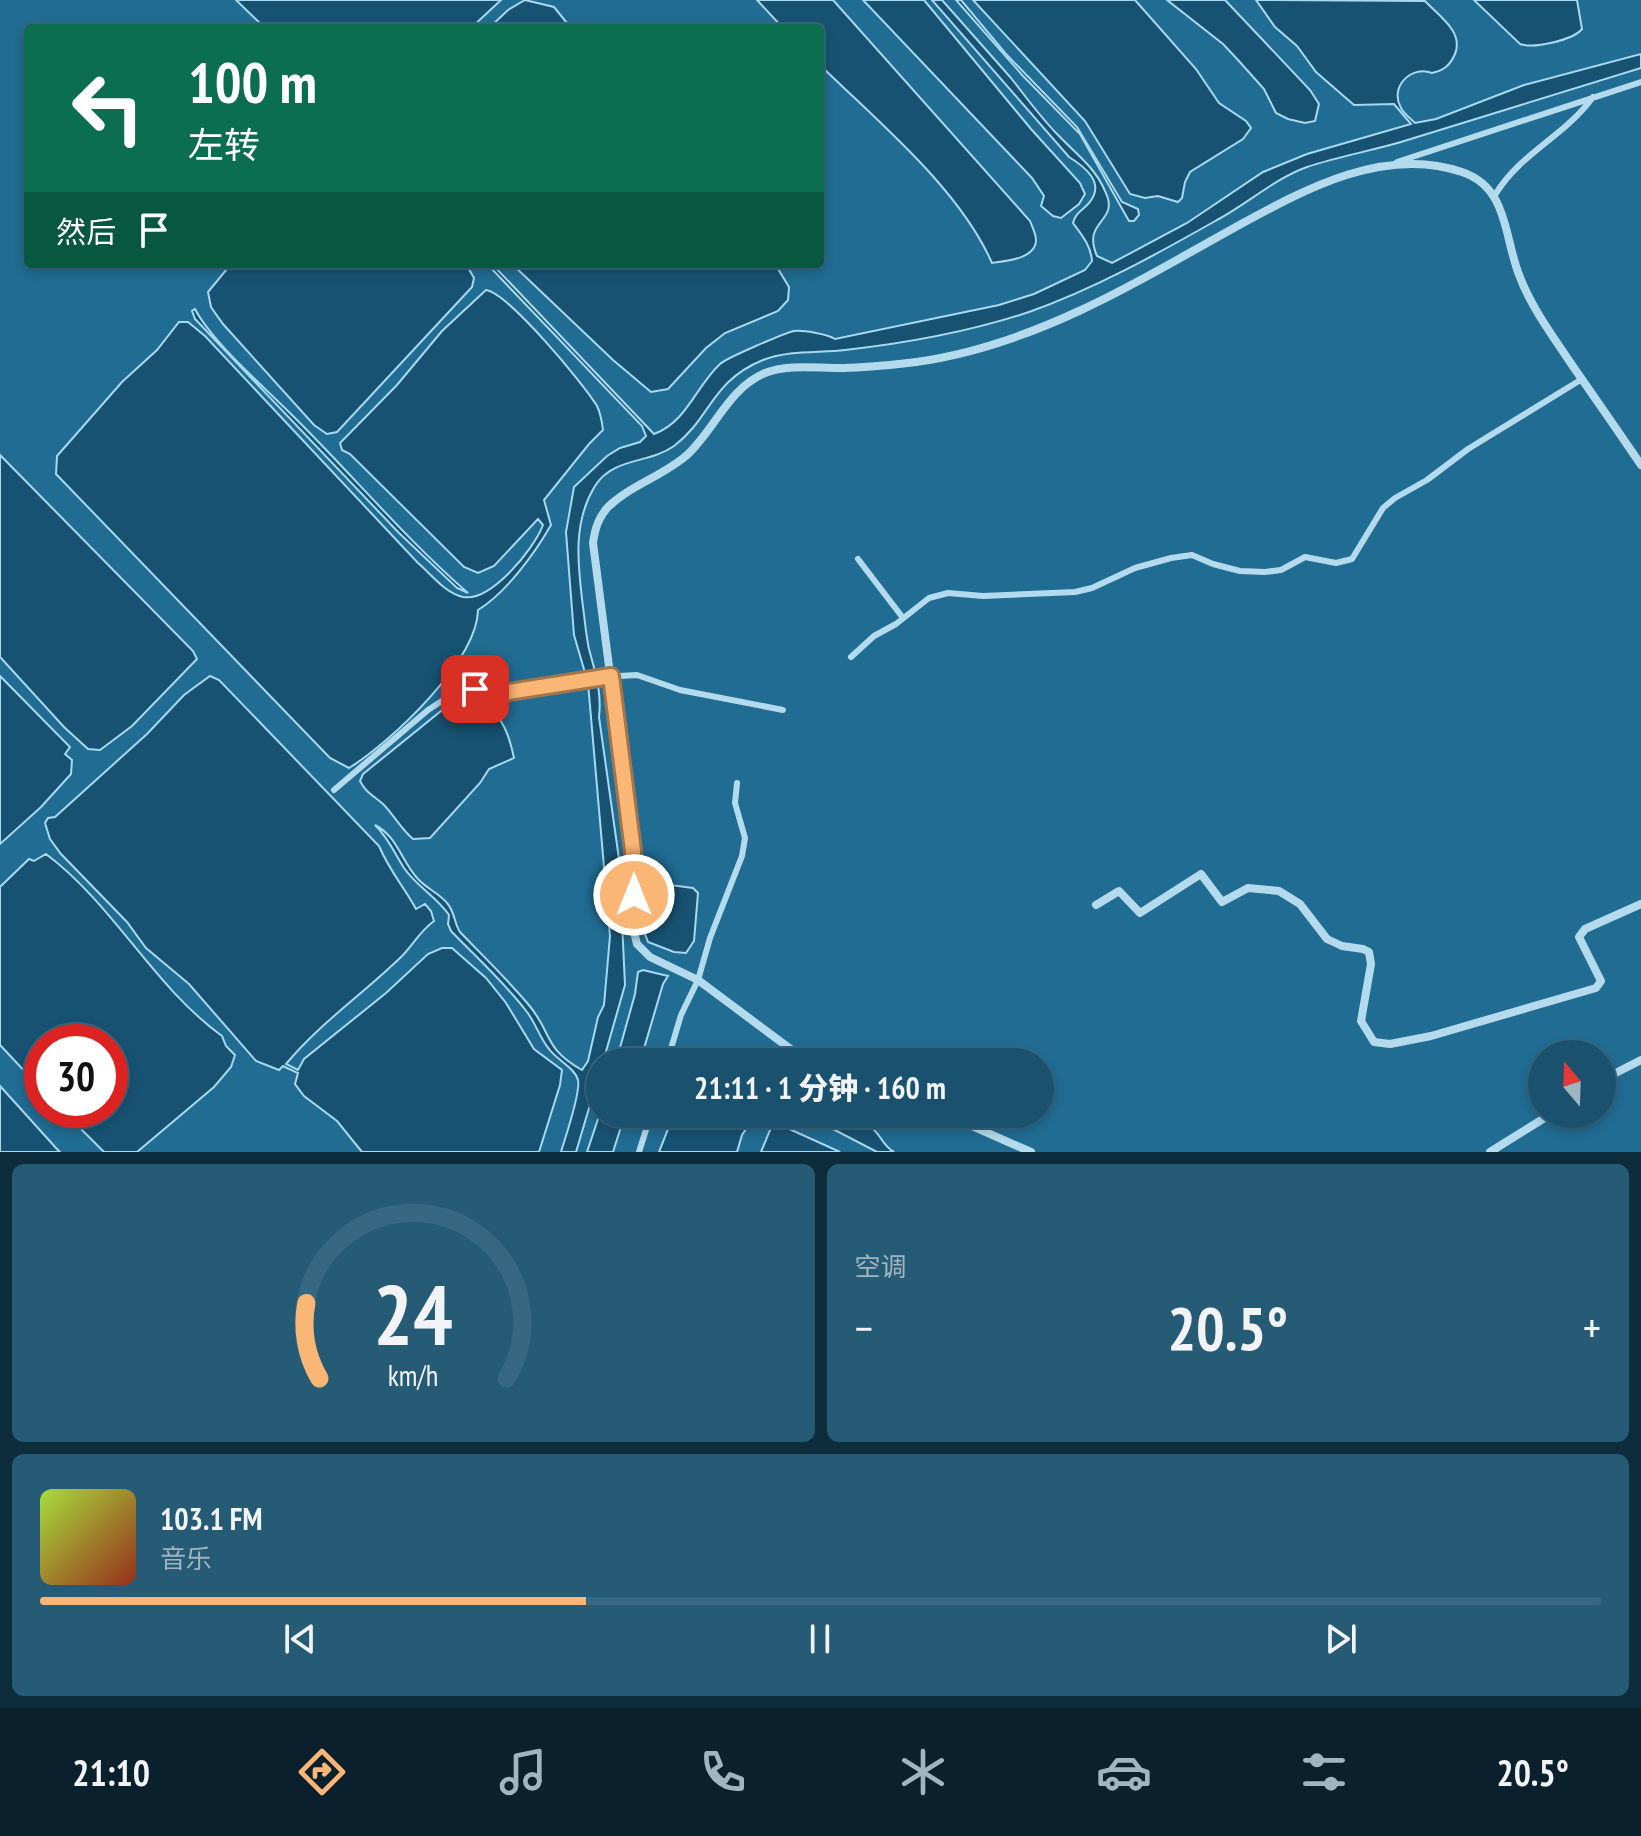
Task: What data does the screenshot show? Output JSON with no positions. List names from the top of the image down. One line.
{"north":"top","page":{"turn":["100 m","左转"],"then":"然后","limit":"30","trip":"21:11 · 1 分钟 · 160 m","tile":"空调","heat":["−","20.5°","+"],"song":["103.1 FM","音乐"],"tabs":["21:10","20.5°"],"gauge":["24","km/h"]}}
